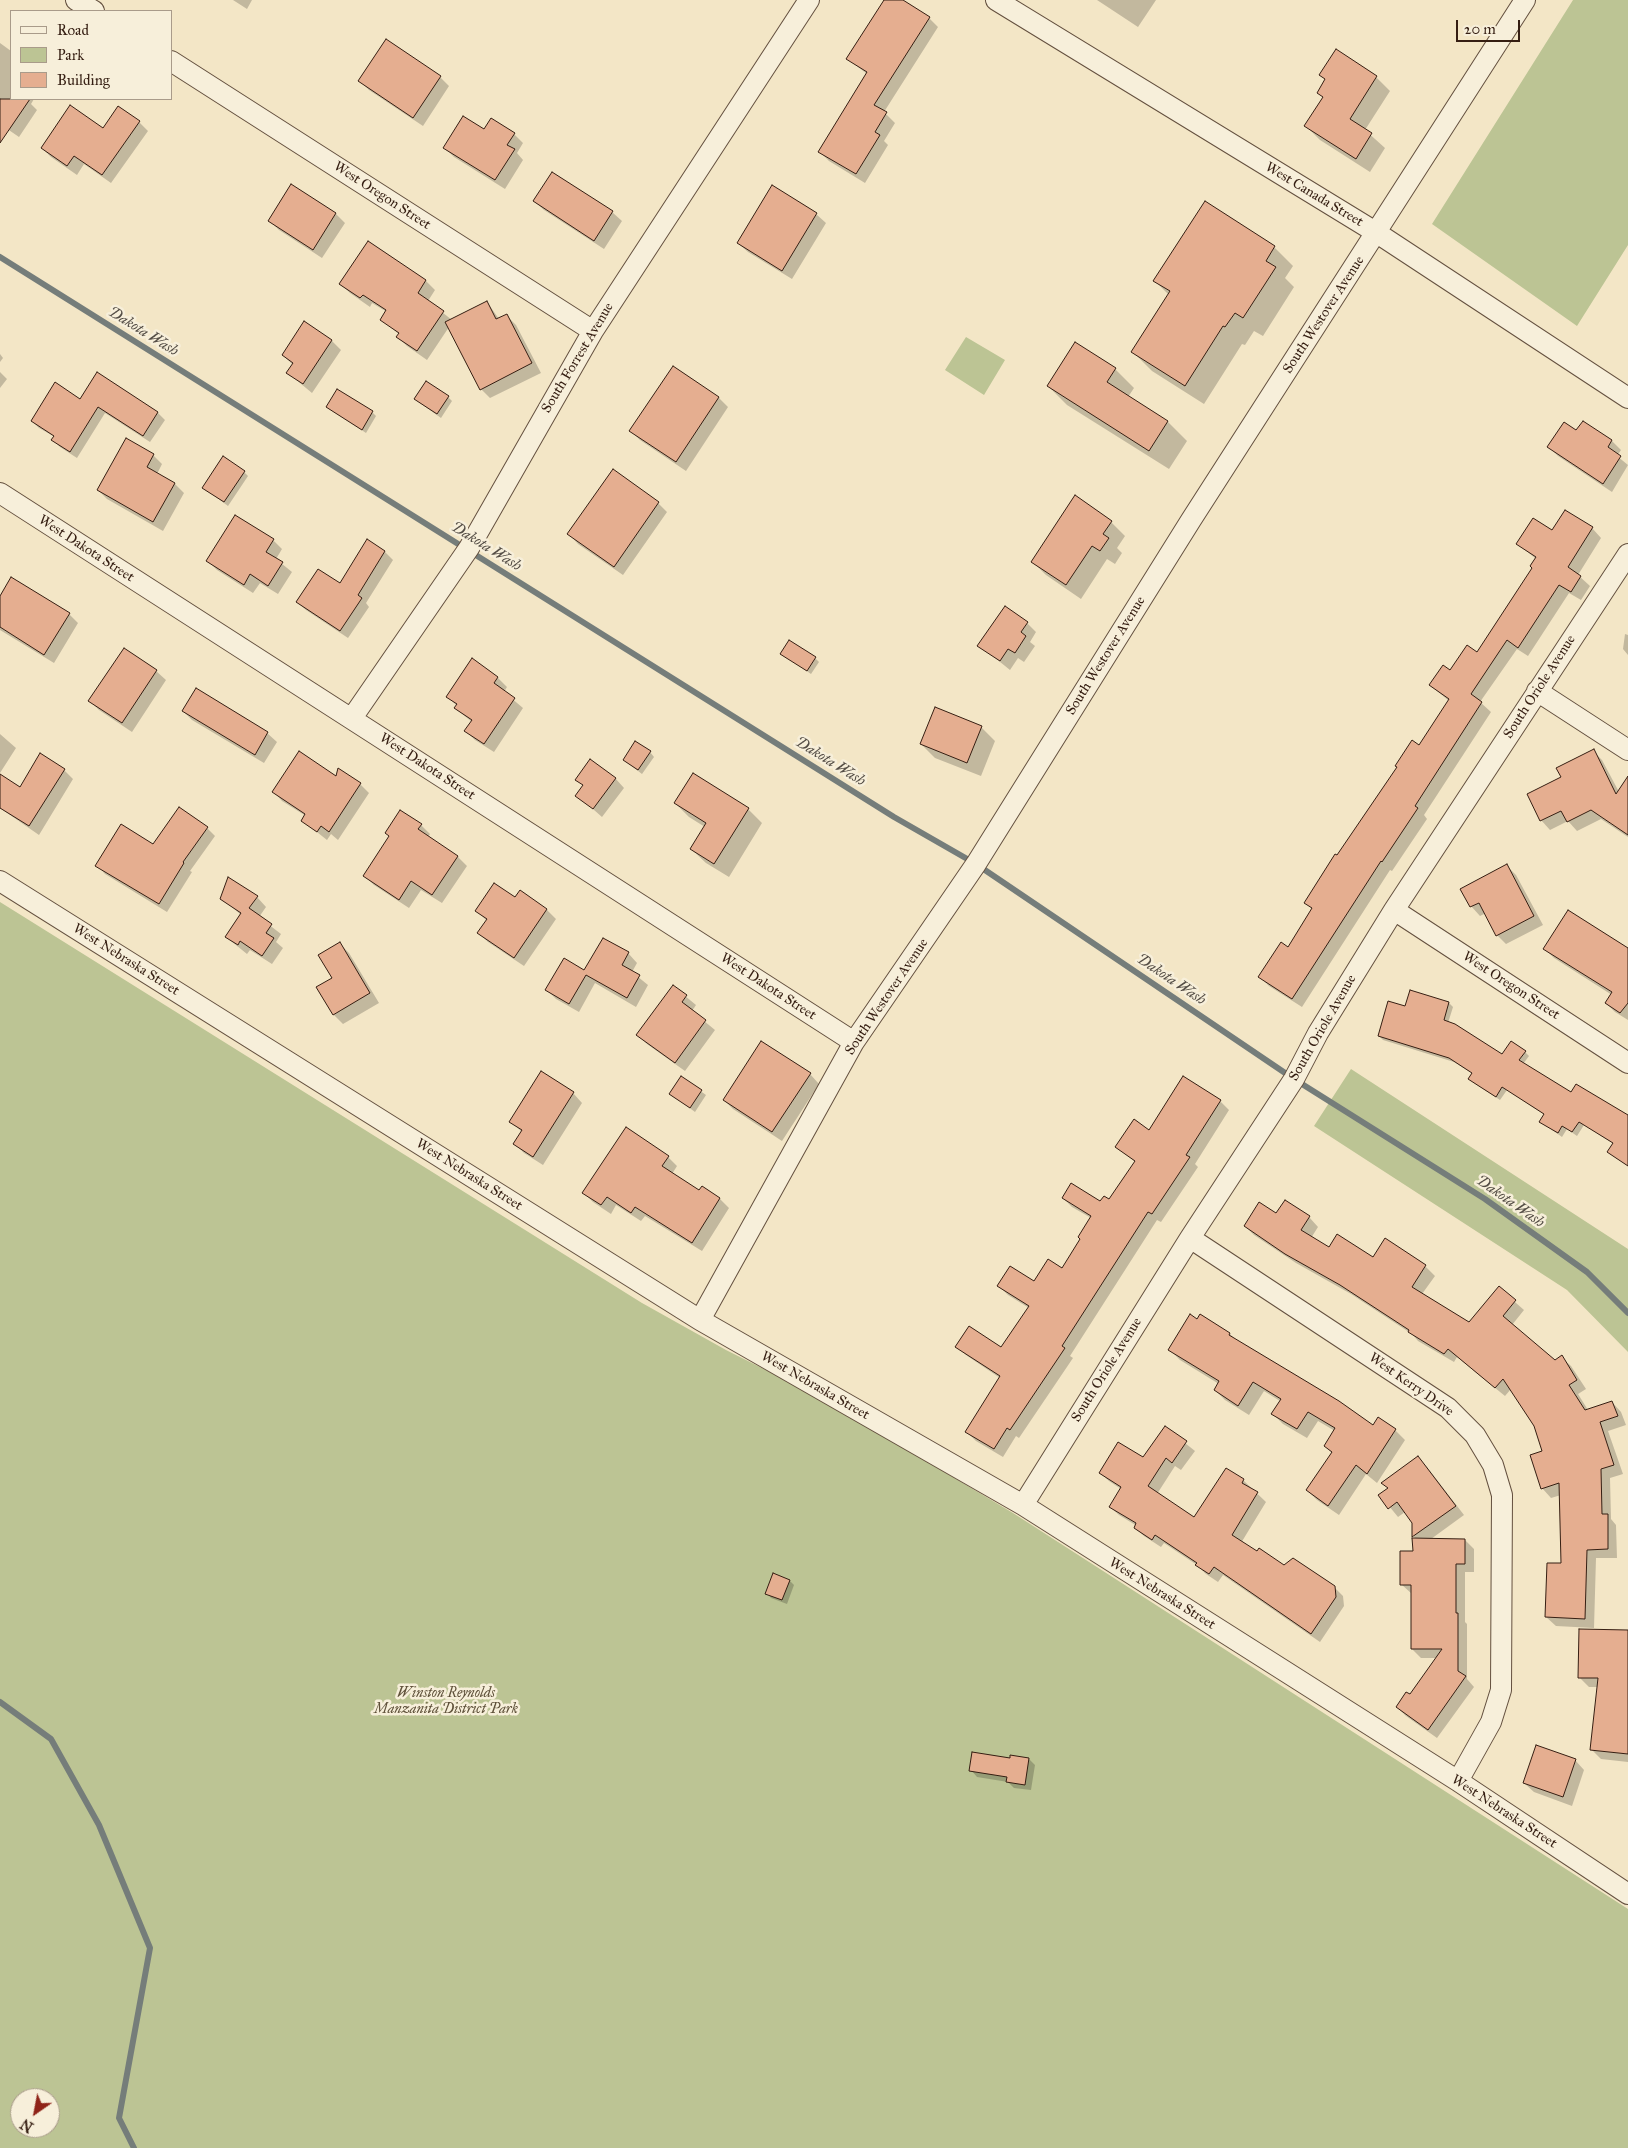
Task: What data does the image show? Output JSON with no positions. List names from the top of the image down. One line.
{"streets":{"street":["West Canada Street","West Oregon Street","South Westover Avenue","South Forrest Avenue","West Dakota Street","South Oriole Avenue","West Nebraska Street","West Kerry Drive"]},"crossings":[["West Canada Street","South Westover Avenue"],["West Oregon Street","South Forrest Avenue"],["West Oregon Street","South Oriole Avenue"],["South Westover Avenue","West Dakota Street"],["South Westover Avenue","West Nebraska Street"],["South Forrest Avenue","West Dakota Street"],["South Oriole Avenue","West Nebraska Street"],["South Oriole Avenue","West Kerry Drive"],["West Nebraska Street","West Kerry Drive"]],"water":["Dakota Wash"],"parks":["Winston Reynolds Manzanita District Park"],"legend":["Road","Park","Building"],"scale_bar":"20 m","north":"bottom left"}
